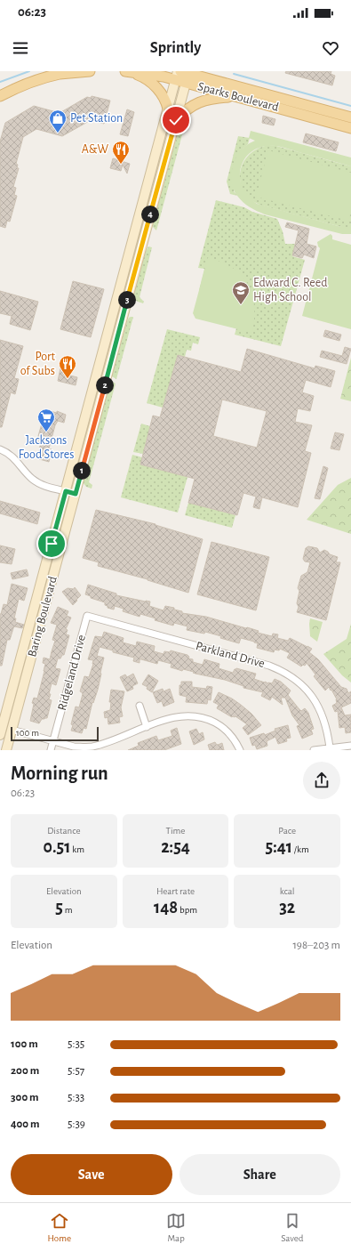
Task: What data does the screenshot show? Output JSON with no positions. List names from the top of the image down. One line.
{"streets":{"main road":["Sparks Boulevard","Baring Boulevard"],"street":["Parkland Drive","Ridgeland Drive"]},"crossings":[["Sparks Boulevard","Baring Boulevard"],["Parkland Drive","Ridgeland Drive"]],"places":{"shop":["Pet Station"],"restaurant":["A&W","Port of Subs"],"school or university":["Edward C. Reed High School"],"supermarket":["Jacksons Food Stores"]},"scale_bar":"100 m","page":{"status":"06:23","header":"Sprintly","pins":["4","3","2","1"],"scale":"100 m","heading":["Morning run","06:23"],"stats":[["Distance","0.51 km"],["Time","2:54"],["Pace","5:41 /km"],["Elevation","5 m"],["Heart rate","148 bpm"],["kcal","32"]],"chart":["Elevation","198–203 m"],"list":[{"name":"100 m","note":"5:35"},{"name":"200 m","note":"5:57"},{"name":"300 m","note":"5:33"},{"name":"400 m","note":"5:39"}],"buttons":["Save","Share"],"tabs":["Home","Map","Saved"]}}
